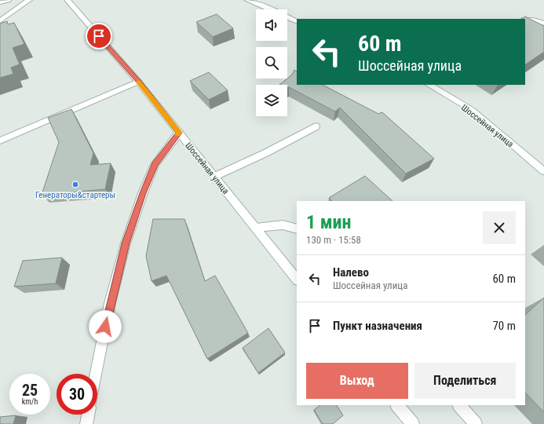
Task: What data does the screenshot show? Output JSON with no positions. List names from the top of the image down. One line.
{"streets":{"main road":["Шоссейная улица"]},"places":["Генераторы&стартеры"],"page":{"turn":["60 m","Шоссейная улица"],"heading":["1 мин","130 m · 15:58"],"list":[{"name":"Налево","note":"Шоссейная улица","value":"60 m"},{"name":"Пункт назначения","value":"70 m"}],"buttons":["Выход","Поделиться"],"speed":"25 km/h","limit":"30"}}
